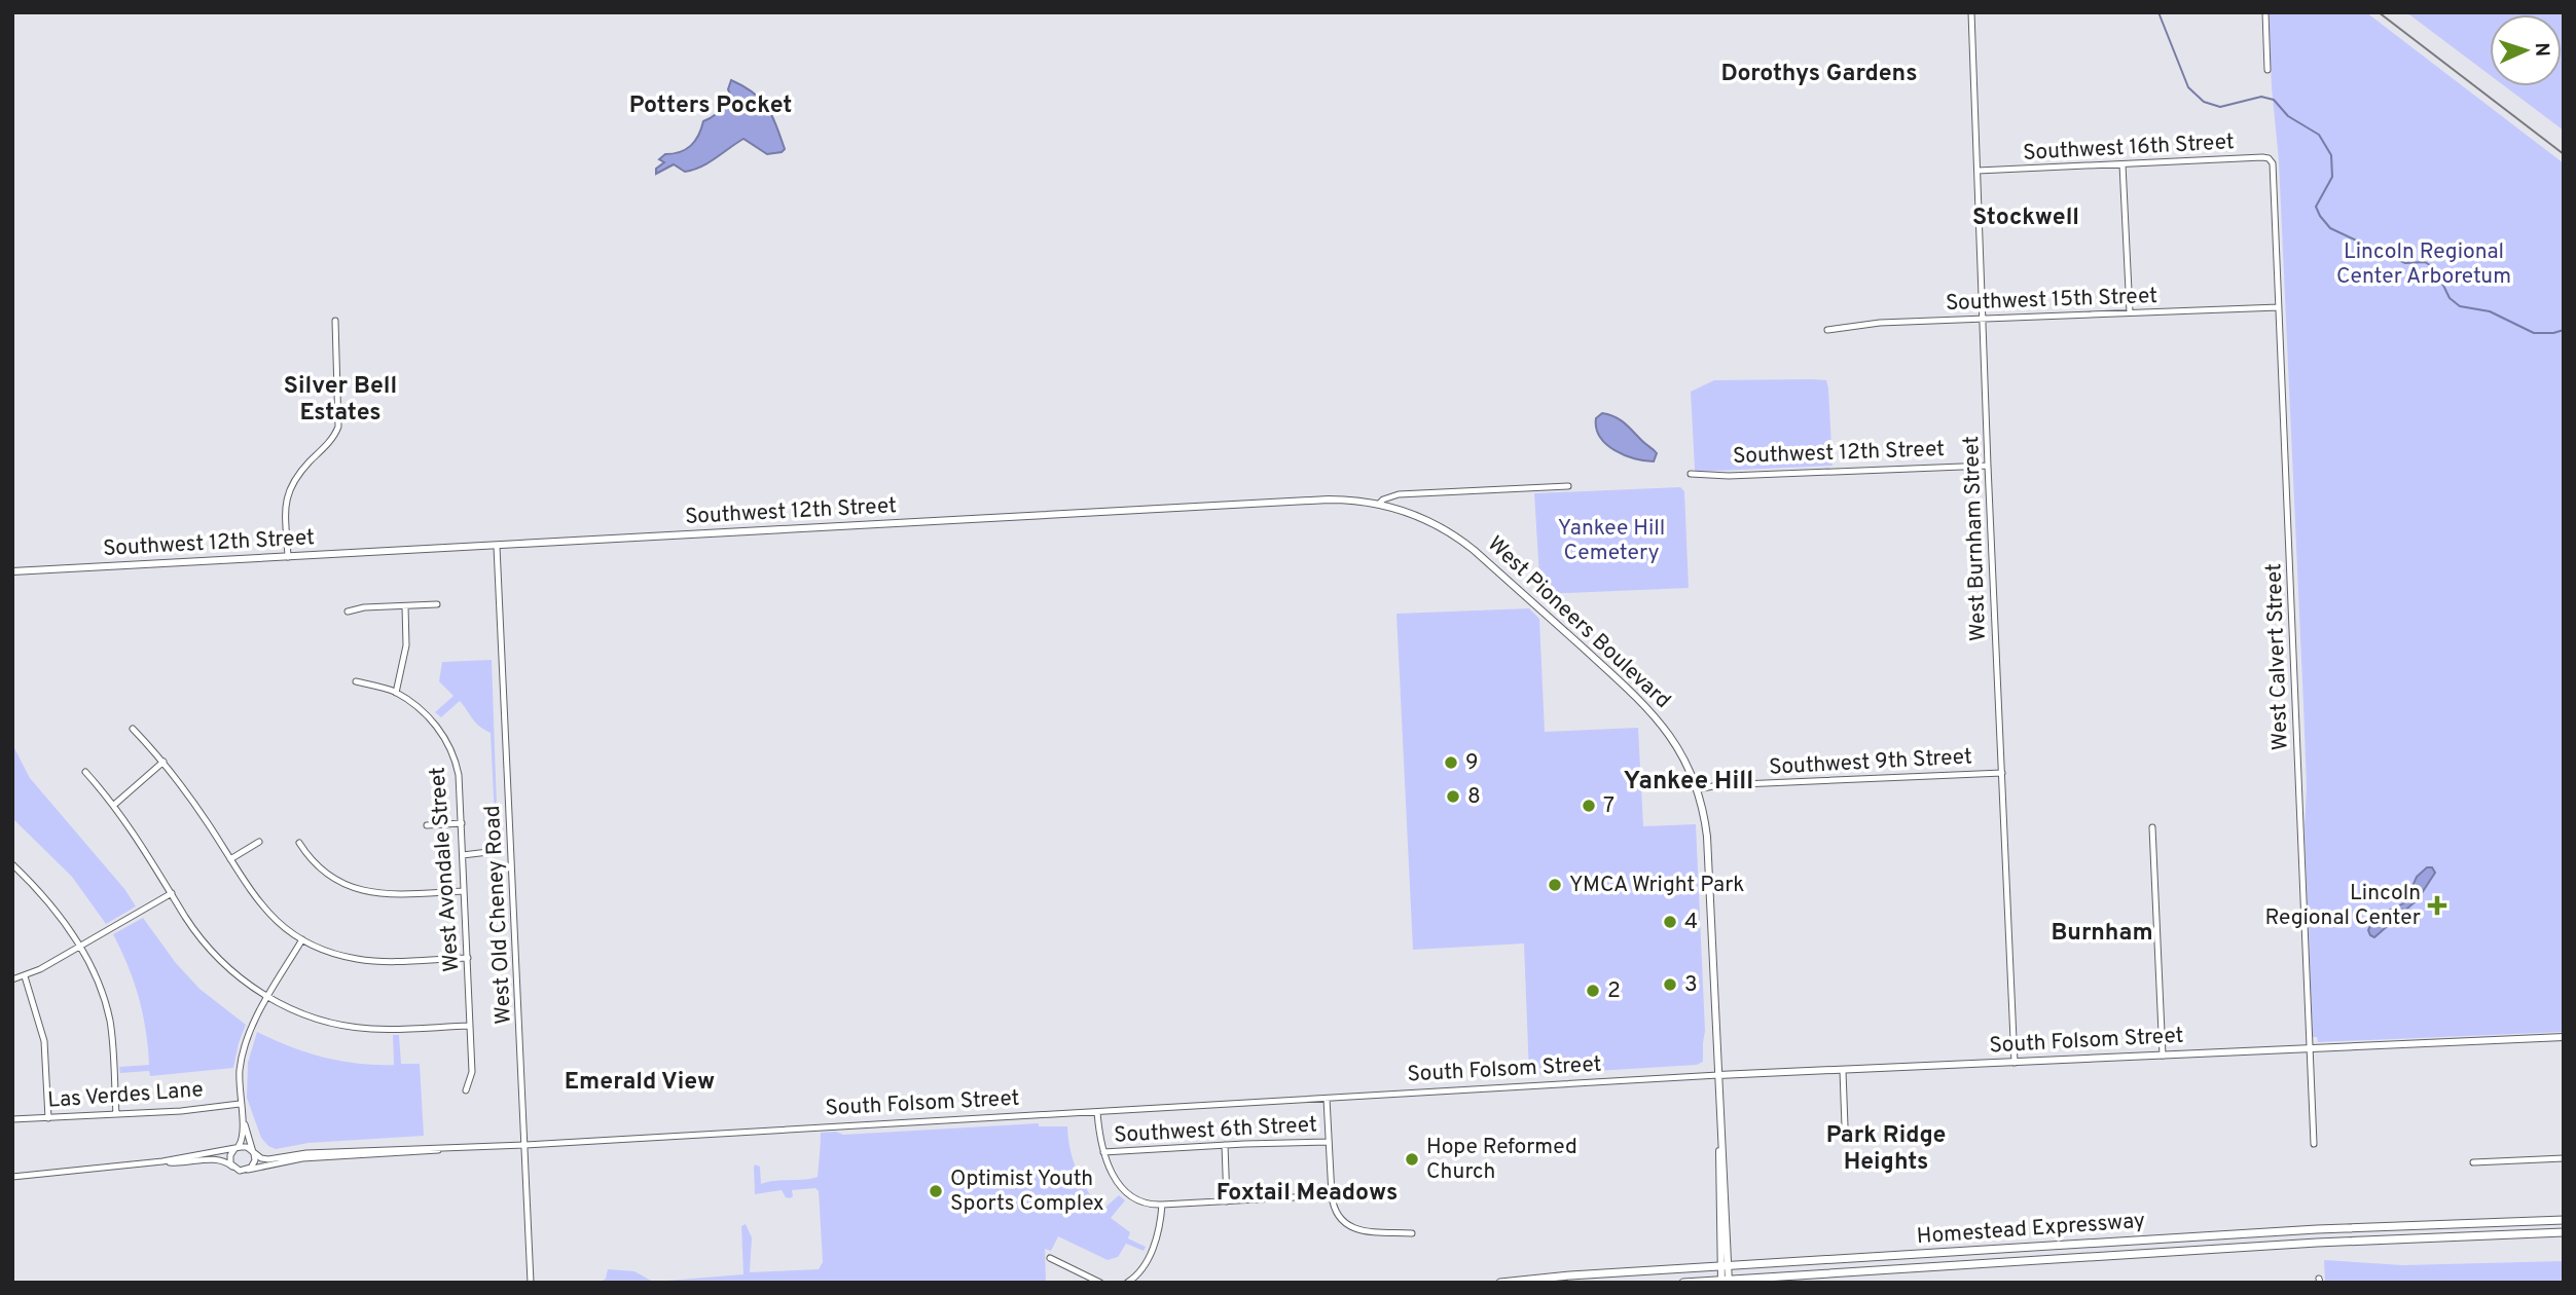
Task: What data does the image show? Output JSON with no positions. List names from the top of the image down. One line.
{"streets":{"highway":["Homestead Expressway"],"main road":["Southwest 12th Street","West Pioneers Boulevard","South Folsom Street"],"street":["Southwest 16th Street","Southwest 15th Street","West Burnham Street","West Calvert Street","Southwest 9th Street","West Avondale Street","West Old Cheney Road","Las Verdes Lane","Southwest 6th Street"]},"crossings":[["Southwest 16th Street","West Burnham Street"],["Southwest 16th Street","West Calvert Street"],["Southwest 15th Street","West Burnham Street"],["Southwest 15th Street","West Calvert Street"],["Southwest 12th Street","West Burnham Street"],["Southwest 12th Street","West Pioneers Boulevard"],["Southwest 12th Street","West Old Cheney Road"],["West Burnham Street","Southwest 9th Street"],["West Burnham Street","South Folsom Street"],["West Pioneers Boulevard","Southwest 9th Street"],["West Pioneers Boulevard","South Folsom Street"],["West Pioneers Boulevard","Homestead Expressway"],["West Calvert Street","South Folsom Street"],["West Old Cheney Road","South Folsom Street"]],"districts":["Dorothys Gardens","Potters Pocket","Stockwell","Silver Bell Estates","Yankee Hill","Burnham","Emerald View","Park Ridge Heights","Foxtail Meadows"],"parks":["Lincoln Regional Center Arboretum","Yankee Hill Cemetery"],"places":{"other":["9","8","7","YMCA Wright Park","4","3","2","Hope Reformed Church","Optimist Youth Sports Complex"],"health":["Lincoln Regional Center"]},"north":"right"}
